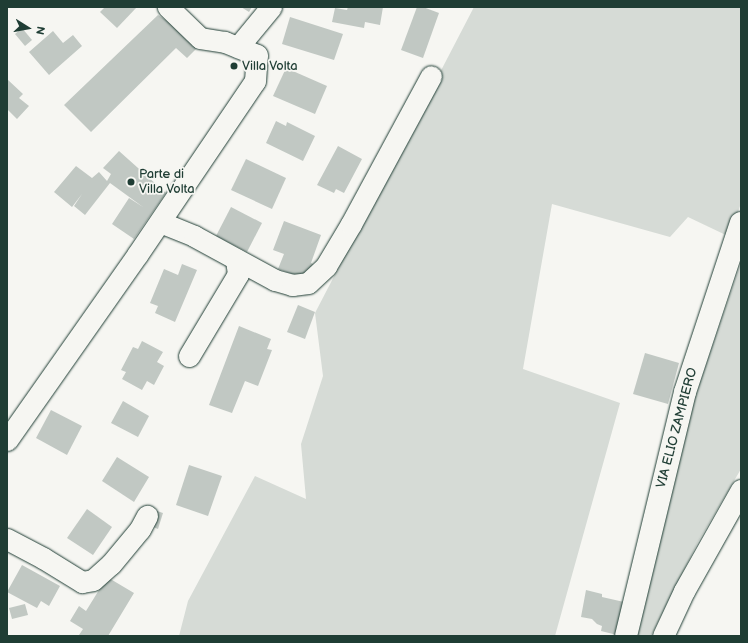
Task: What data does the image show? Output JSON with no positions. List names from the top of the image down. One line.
{"streets":{"street":["VIA ELIO ZAMPIERO"]},"places":["Villa Volta","Parte di Villa Volta"],"north":"right"}
